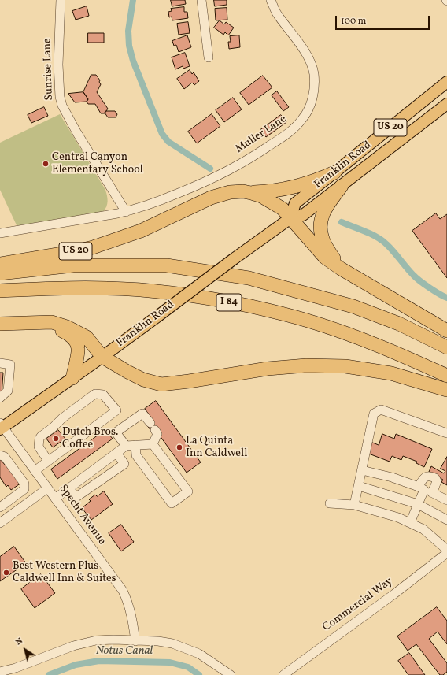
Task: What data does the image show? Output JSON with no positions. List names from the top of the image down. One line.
{"streets":{"highway":["US 20","I 84"],"main road":["Franklin Road"],"street":["Sunrise Lane","Muller Lane","Specht Avenue","Commercial Way"]},"crossings":[["Sunrise Lane","Muller Lane"],["US 20","Franklin Road"],["Franklin Road","Specht Avenue"]],"water":["Notus Canal"],"places":["Central Canyon Elementary School","Dutch Bros. Coffee","La Quinta Inn Caldwell","Best Western Plus Caldwell Inn & Suites"],"scale_bar":"100 m","north":"top left"}
